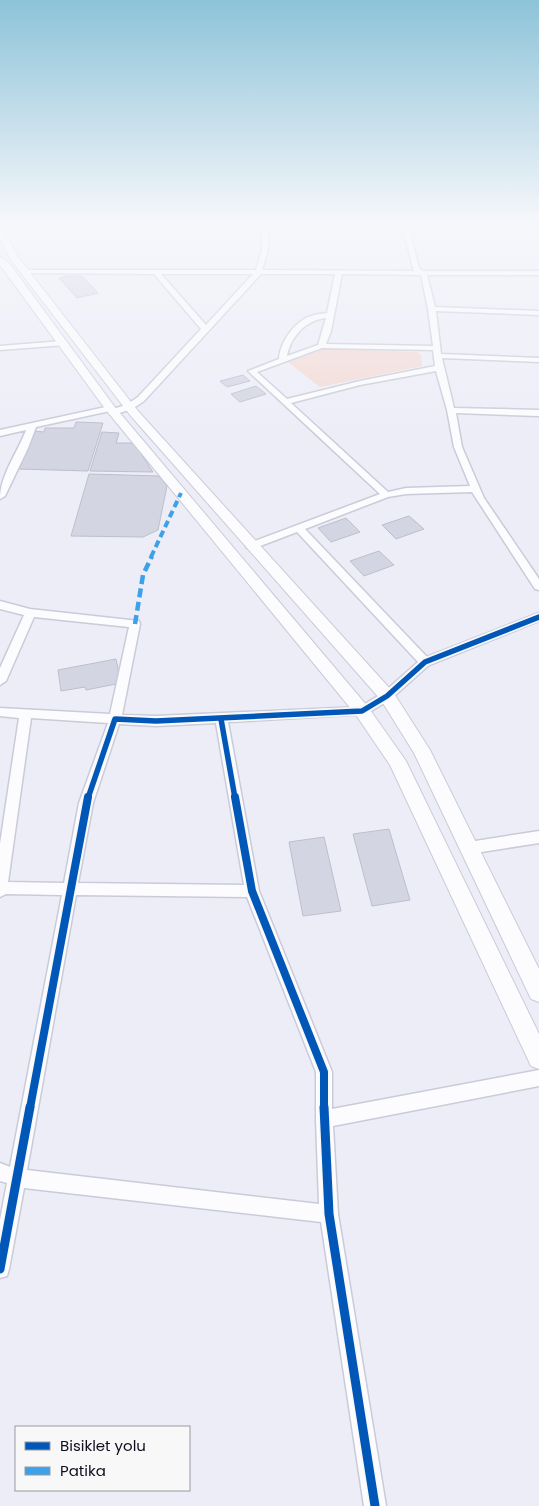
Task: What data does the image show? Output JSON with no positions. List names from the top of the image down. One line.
{"legend":["Bisiklet yolu","Patika"]}
